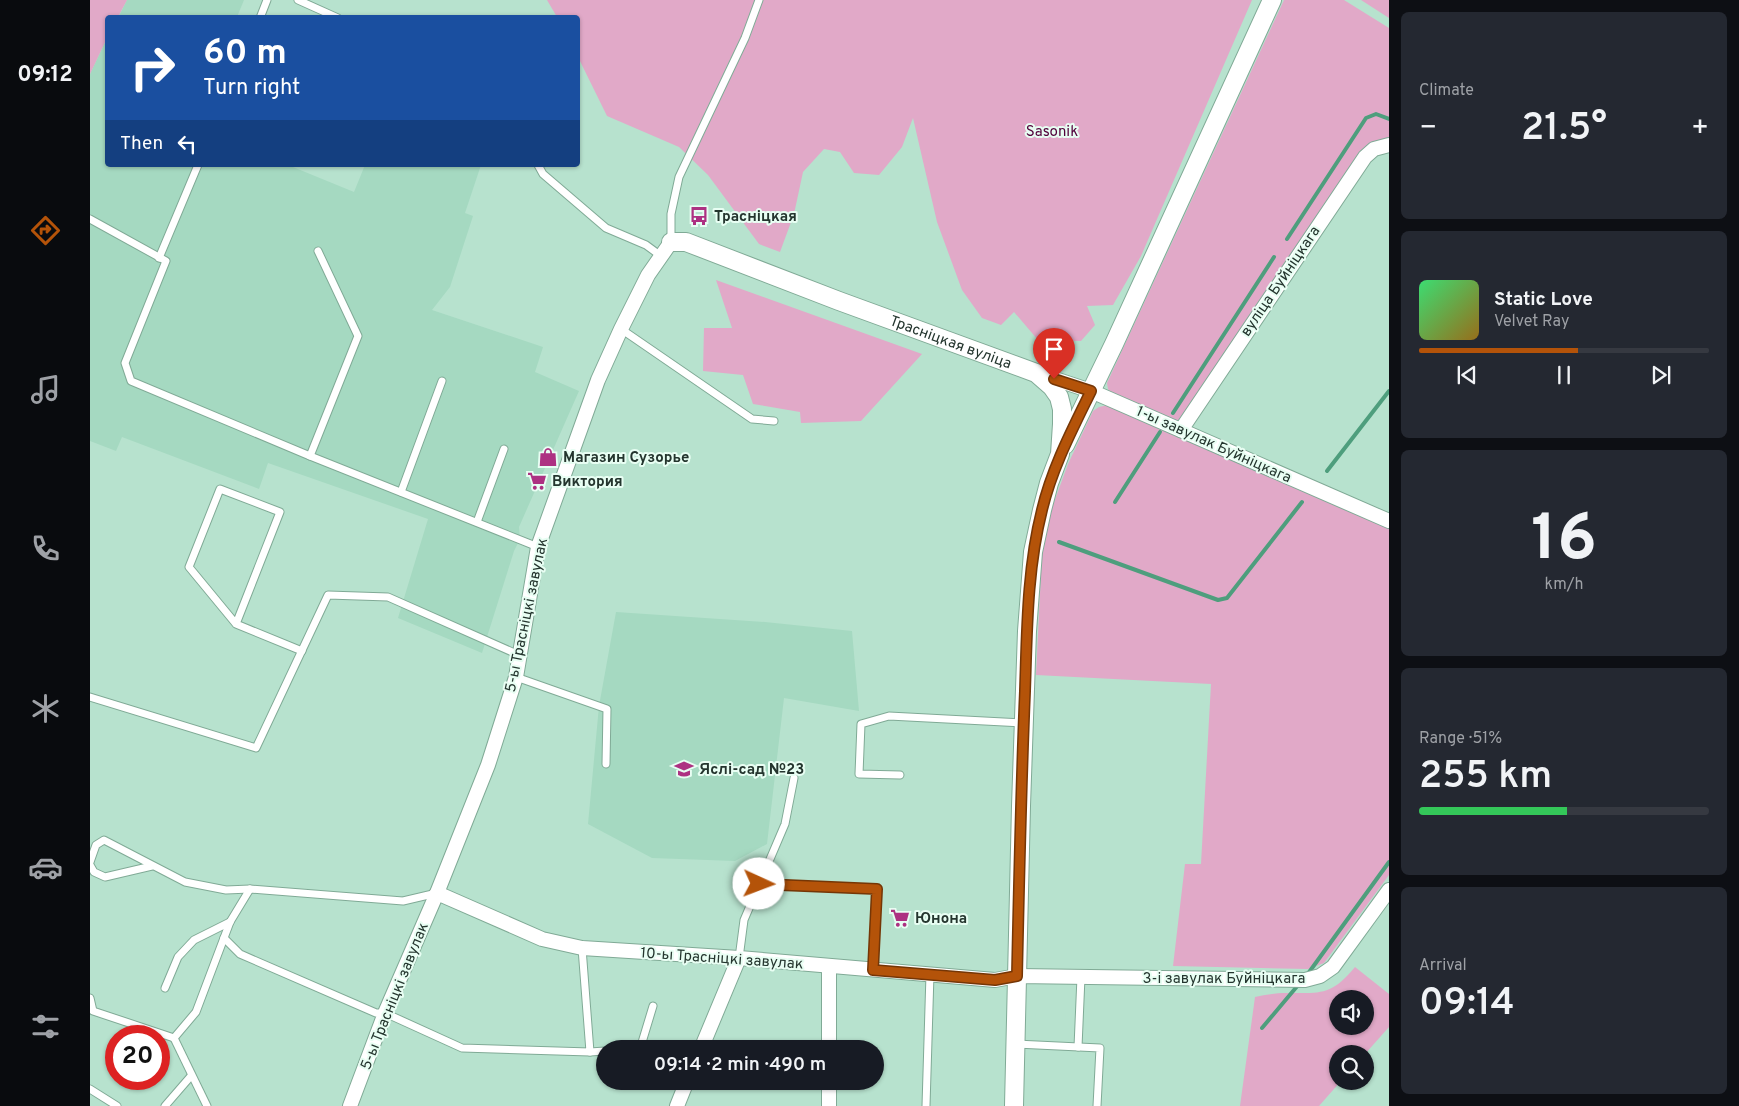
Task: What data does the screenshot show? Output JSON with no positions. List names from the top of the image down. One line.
{"streets":{"street":["вуліца Буйніцкага","Трасніцкая вуліца","1-ы завулак Буйніцкага","5-ы Трасніцкі завулак","10-ы Трасніцкі завулак","3-і завулак Буйніцкага"]},"crossings":[["вуліца Буйніцкага","1-ы завулак Буйніцкага"],["Трасніцкая вуліца","1-ы завулак Буйніцкага"],["Трасніцкая вуліца","5-ы Трасніцкі завулак"],["Трасніцкая вуліца","10-ы Трасніцкі завулак"],["Трасніцкая вуліца","3-і завулак Буйніцкага"],["5-ы Трасніцкі завулак","10-ы Трасніцкі завулак"],["10-ы Трасніцкі завулак","3-і завулак Буйніцкага"]],"parks":["Sasonik"],"places":{"bus stop":["Трасніцкая"],"shop":["Магазин Сузорье"],"supermarket":["Виктория","Юнона"],"school or university":["Яслі-сад №23"]},"page":{"tabs":"09:12","tile":["Climate",["16","km/h"],["Range · 51%","255 km"],["Arrival","09:14"]],"turn":["60 m","Turn right"],"heat":["−","21.5°","+"],"then":"Then","song":["Static Love","Velvet Ray"],"limit":"20","trip":"09:14 · 2 min · 490 m"}}
